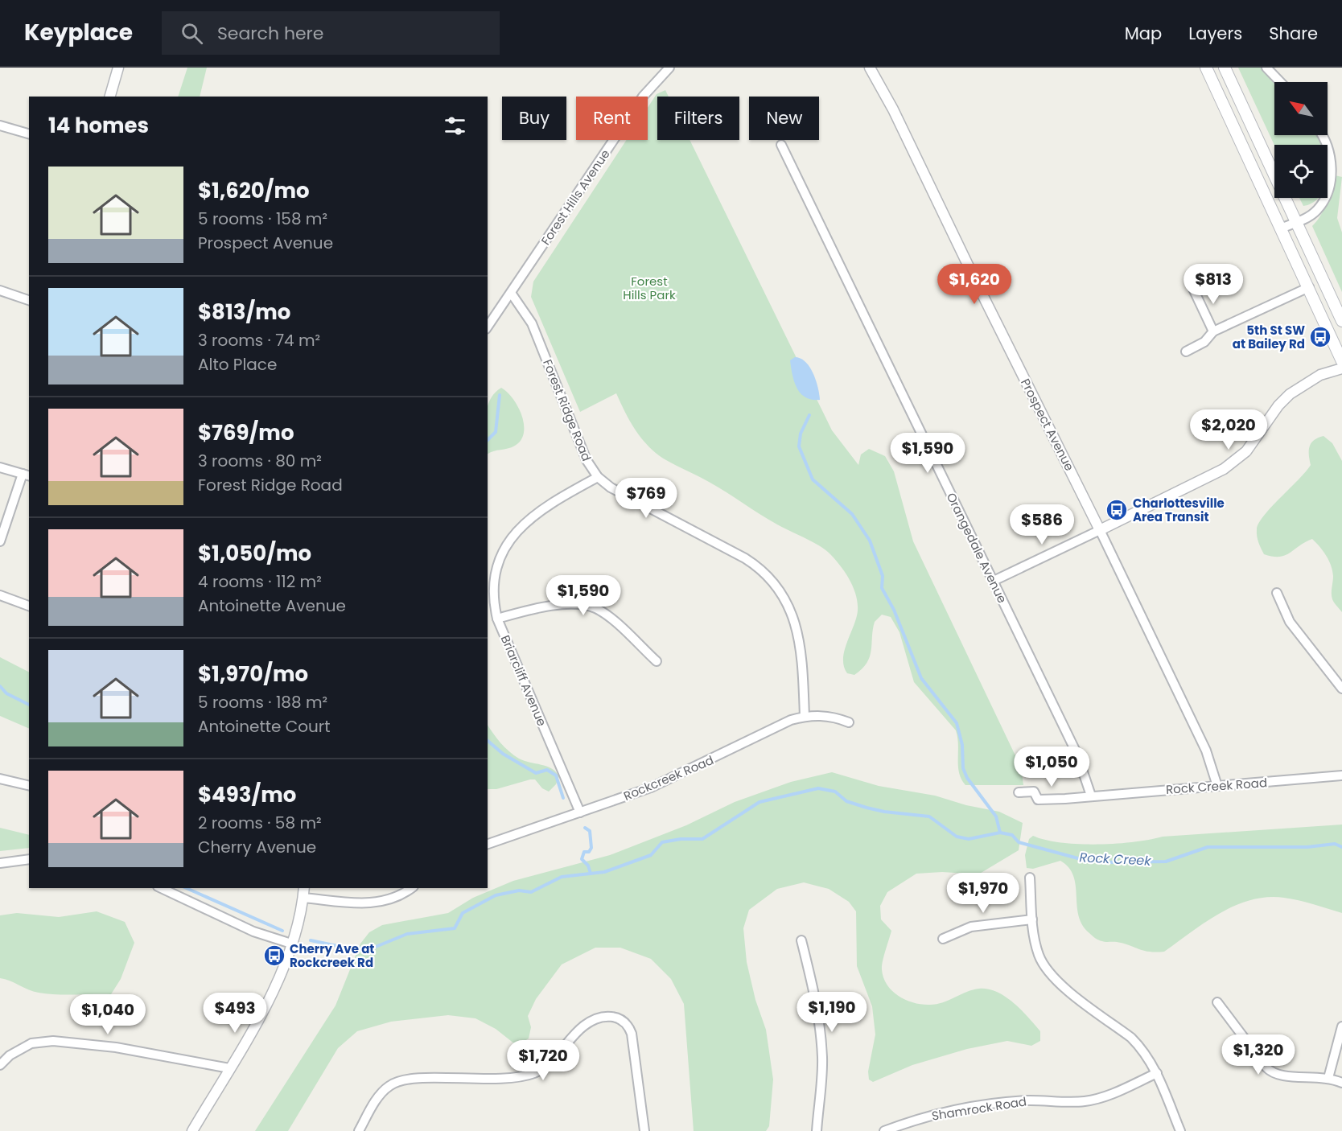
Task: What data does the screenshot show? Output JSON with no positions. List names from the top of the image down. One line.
{"streets":{"street":["Forest Hills Avenue","Forest Ridge Road","Prospect Avenue","Orangedale Avenue","Briarcliff Avenue","Rockcreek Road","Rock Creek Road","Shamrock Road"]},"crossings":[["Forest Hills Avenue","Forest Ridge Road"],["Forest Ridge Road","Briarcliff Avenue"],["Forest Ridge Road","Rockcreek Road"],["Prospect Avenue","Rock Creek Road"],["Orangedale Avenue","Rock Creek Road"],["Briarcliff Avenue","Rockcreek Road"]],"water":["Rock Creek"],"parks":["Forest Hills Park"],"places":{"bus stop":["5th St SW at Bailey Rd","Charlottesville Area Transit","Cherry Ave at Rockcreek Rd"]},"north":"top left","page":{"header":"Keyplace","search":"Search here","nav":["Map","Layers","Share"],"chip":["Buy","Rent","Filters","New"],"heading":"14 homes","list":[{"name":"$1,620/mo","note":"5 rooms · 158 m² · Prospect Avenue"},{"name":"$813/mo","note":"3 rooms · 74 m² · Alto Place"},{"name":"$769/mo","note":"3 rooms · 80 m² · Forest Ridge Road"},{"name":"$1,050/mo","note":"4 rooms · 112 m² · Antoinette Avenue"},{"name":"$1,970/mo","note":"5 rooms · 188 m² · Antoinette Court"},{"name":"$493/mo","note":"2 rooms · 58 m² · Cherry Avenue"}],"price":["$1,620","$813","$2,020","$1,590","$769","$586","$1,590","$1,050","$1,970","$1,190","$493","$1,040","$1,320","$1,720"]}}
